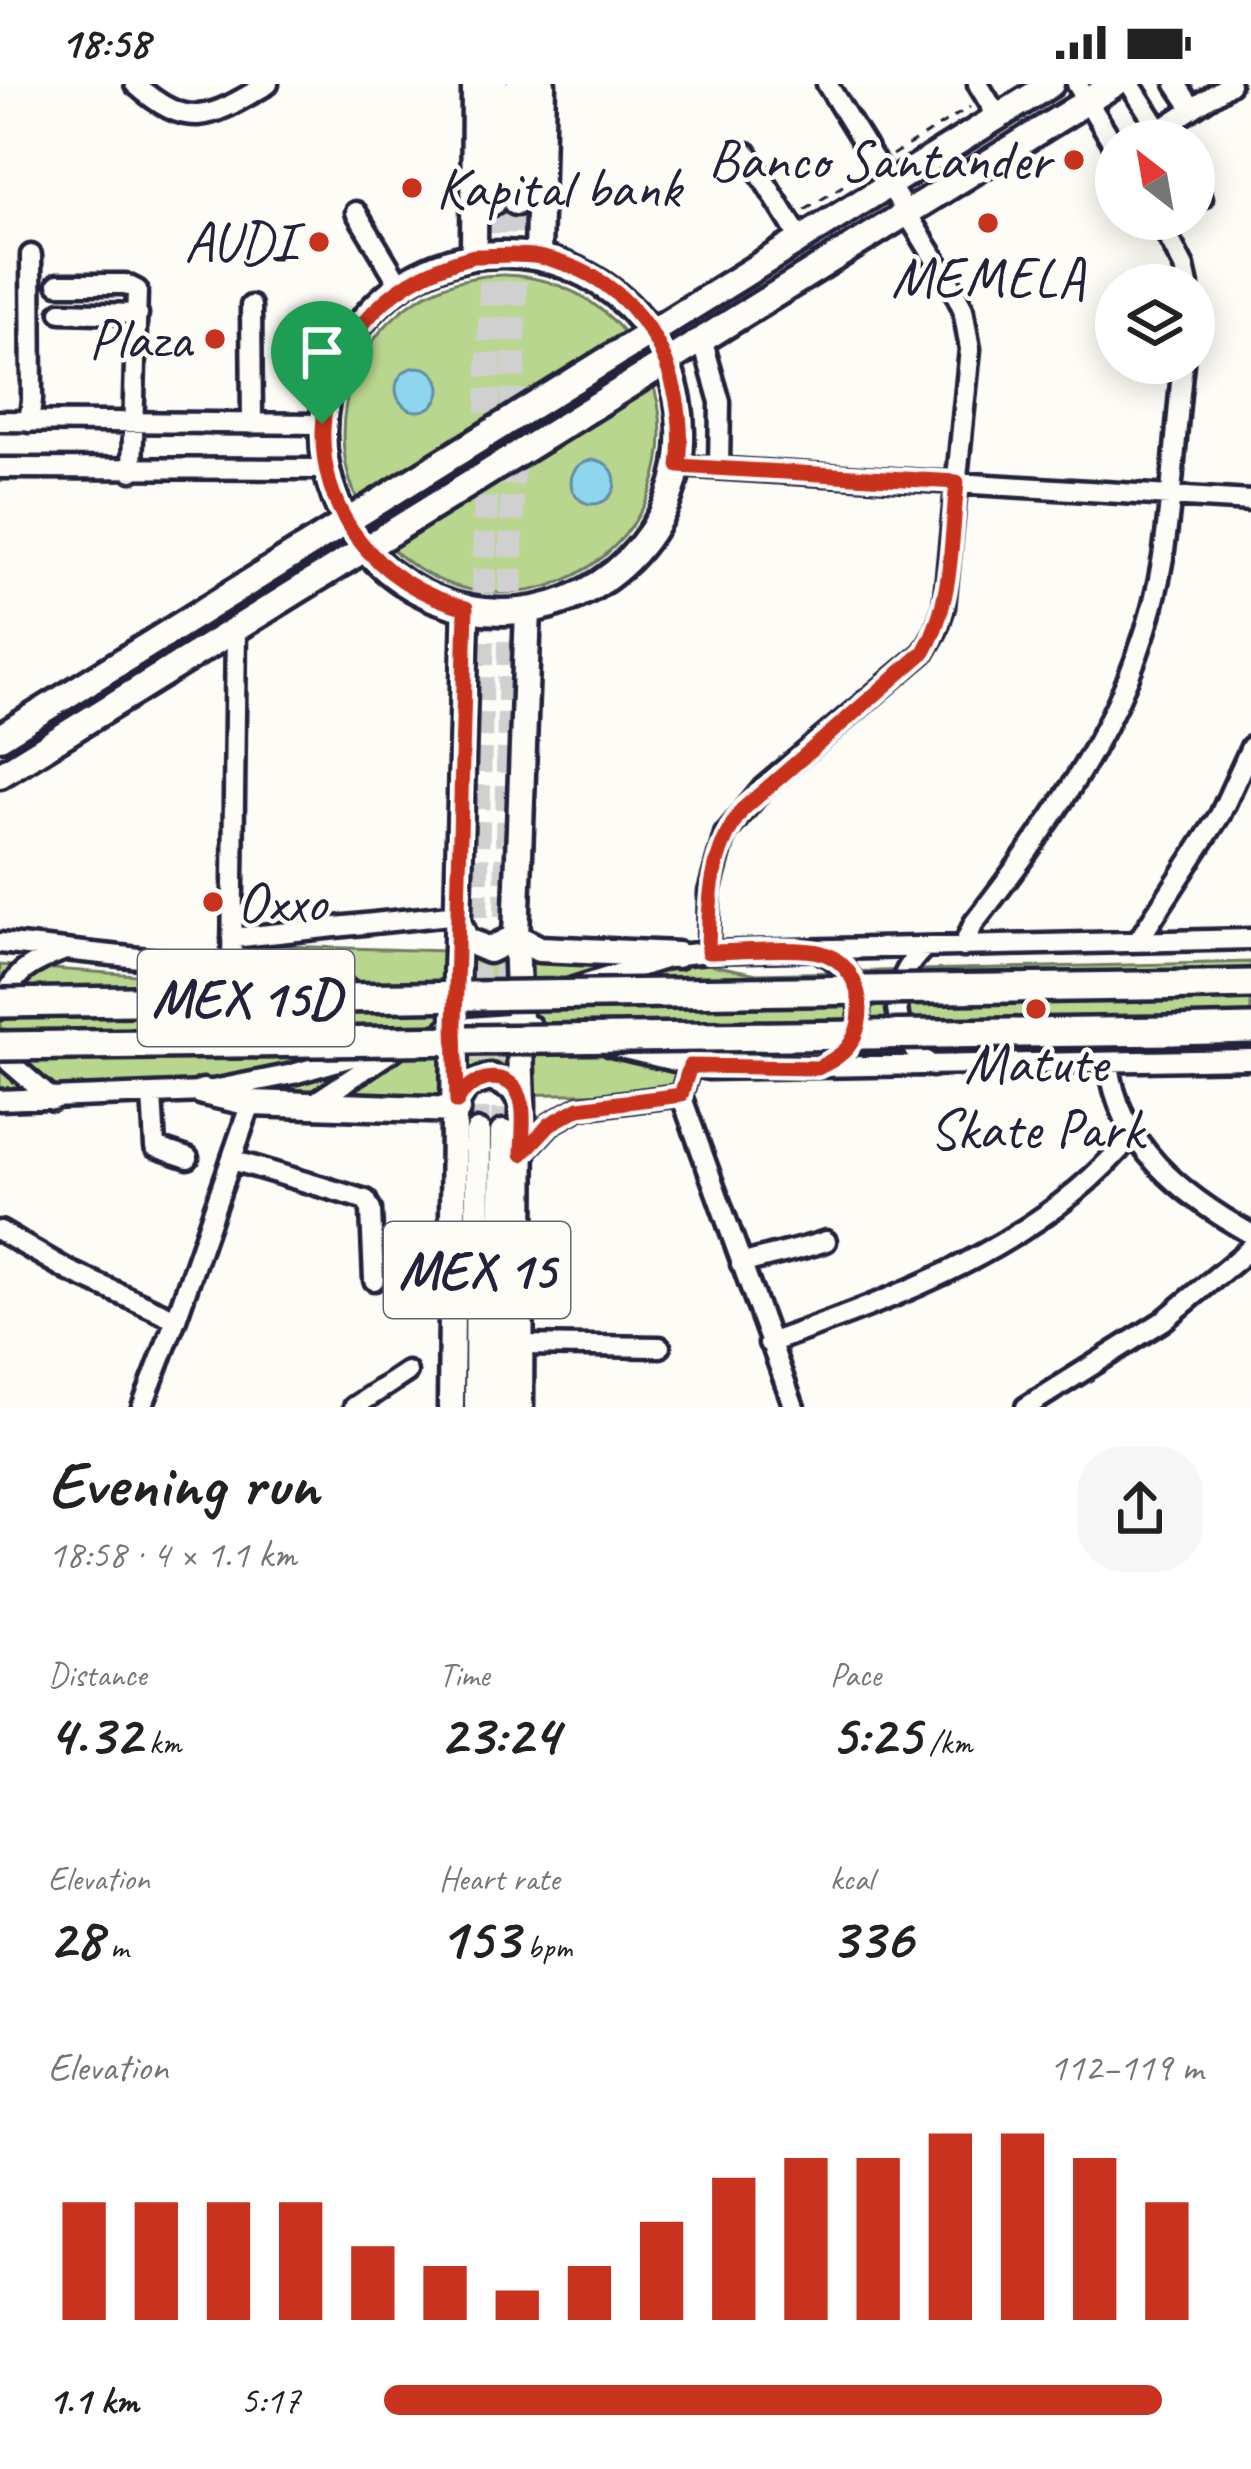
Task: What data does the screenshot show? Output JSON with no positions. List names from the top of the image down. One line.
{"streets":{"highway":["MEX 15D"],"main road":["MEX 15"]},"places":["Banco Santander","Kapital bank","MEMELA","AUDI","Plaza","Oxxo","Matute Skate Park"],"north":"top left","page":{"status":"18:58","heading":["Evening run","18:58 · 4 × 1.1 km"],"stats":[["Distance","4.32 km"],["Time","23:24"],["Pace","5:25 /km"],["Elevation","28 m"],["Heart rate","153 bpm"],["kcal","336"]],"chart":["Elevation","112–119 m"],"list":[{"name":"1.1 km","note":"5:17"}]}}
